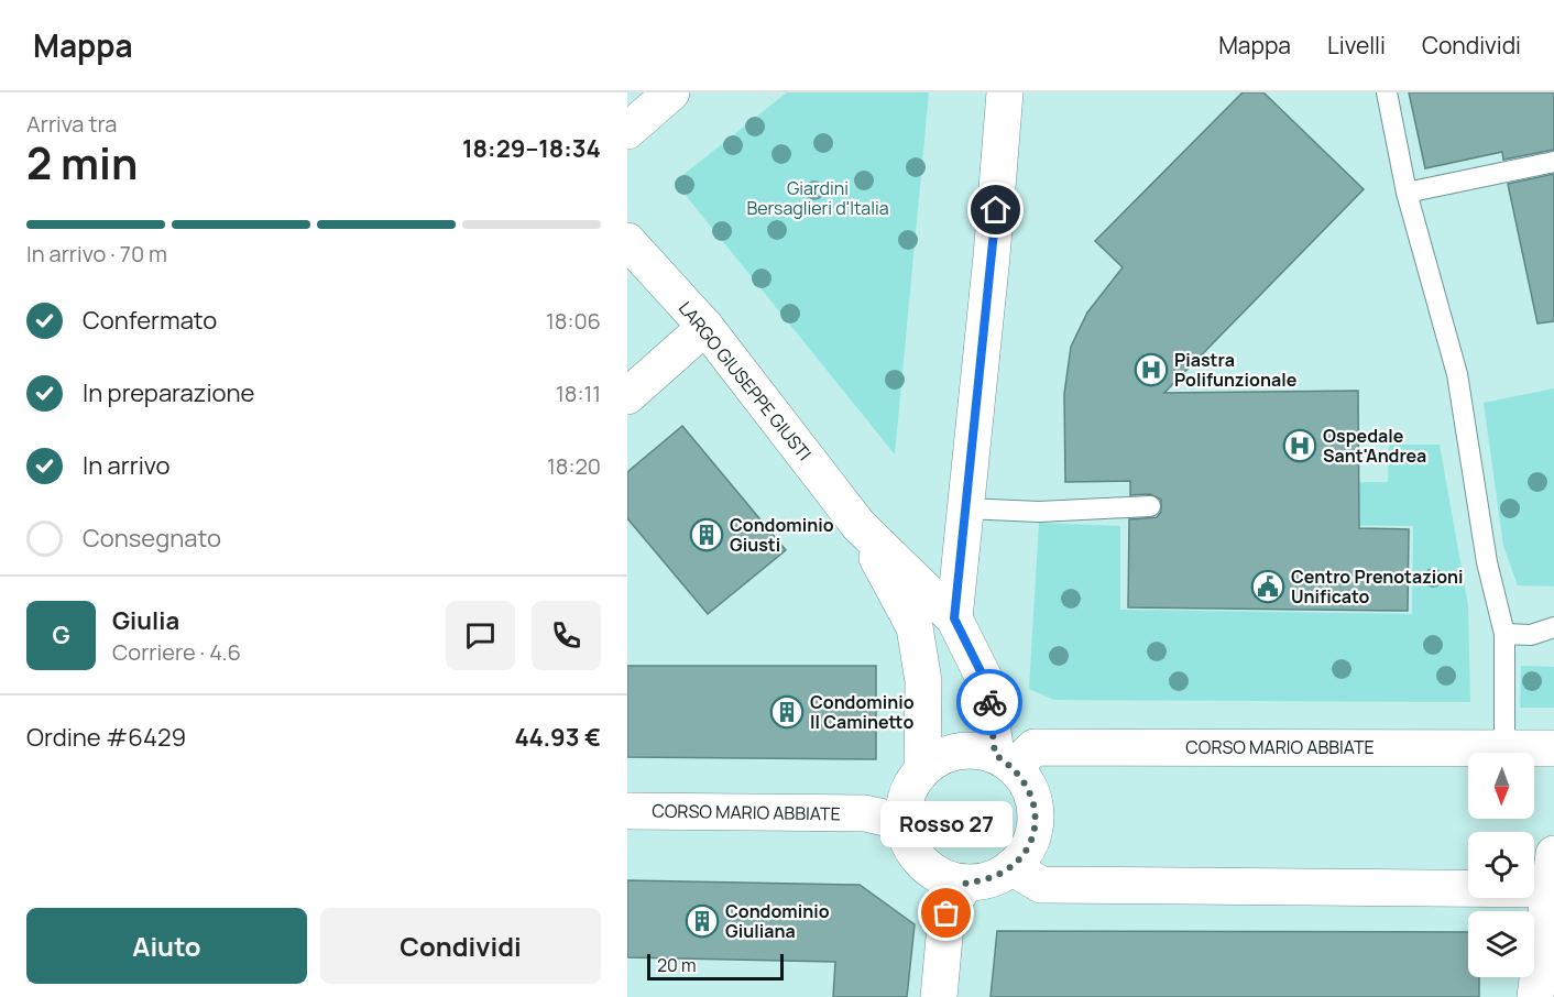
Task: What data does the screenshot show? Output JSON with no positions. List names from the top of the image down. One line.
{"streets":{"street":["LARGO GIUSEPPE GIUSTI","CORSO MARIO ABBIATE"]},"crossings":[["LARGO GIUSEPPE GIUSTI","CORSO MARIO ABBIATE"]],"parks":["Giardini Bersaglieri d'Italia"],"places":{"hospital":["Piastra Polifunzionale","Ospedale Sant'Andrea"],"building":["Condominio Giusti","Condominio Il Caminetto","Condominio Giuliana"],"public building":["Centro Prenotazioni Unificato"],"other":["Rosso 27"]},"scale_bar":"20 m","north":"bottom","page":{"header":"Mappa","nav":["Mappa","Livelli","Condividi"],"heading":["2 min","Arriva tra","18:29–18:34"],"panel":["Giulia","Corriere · 4.6","Ordine #6429","44.93 €"],"bar":"In arrivo · 70 m","list":[["Confermato","18:06"],["In preparazione","18:11"],["In arrivo","18:20"],"Consegnato"],"round":"G","bubble":"Rosso 27","buttons":["Aiuto","Condividi"],"scale":"20 m"}}
